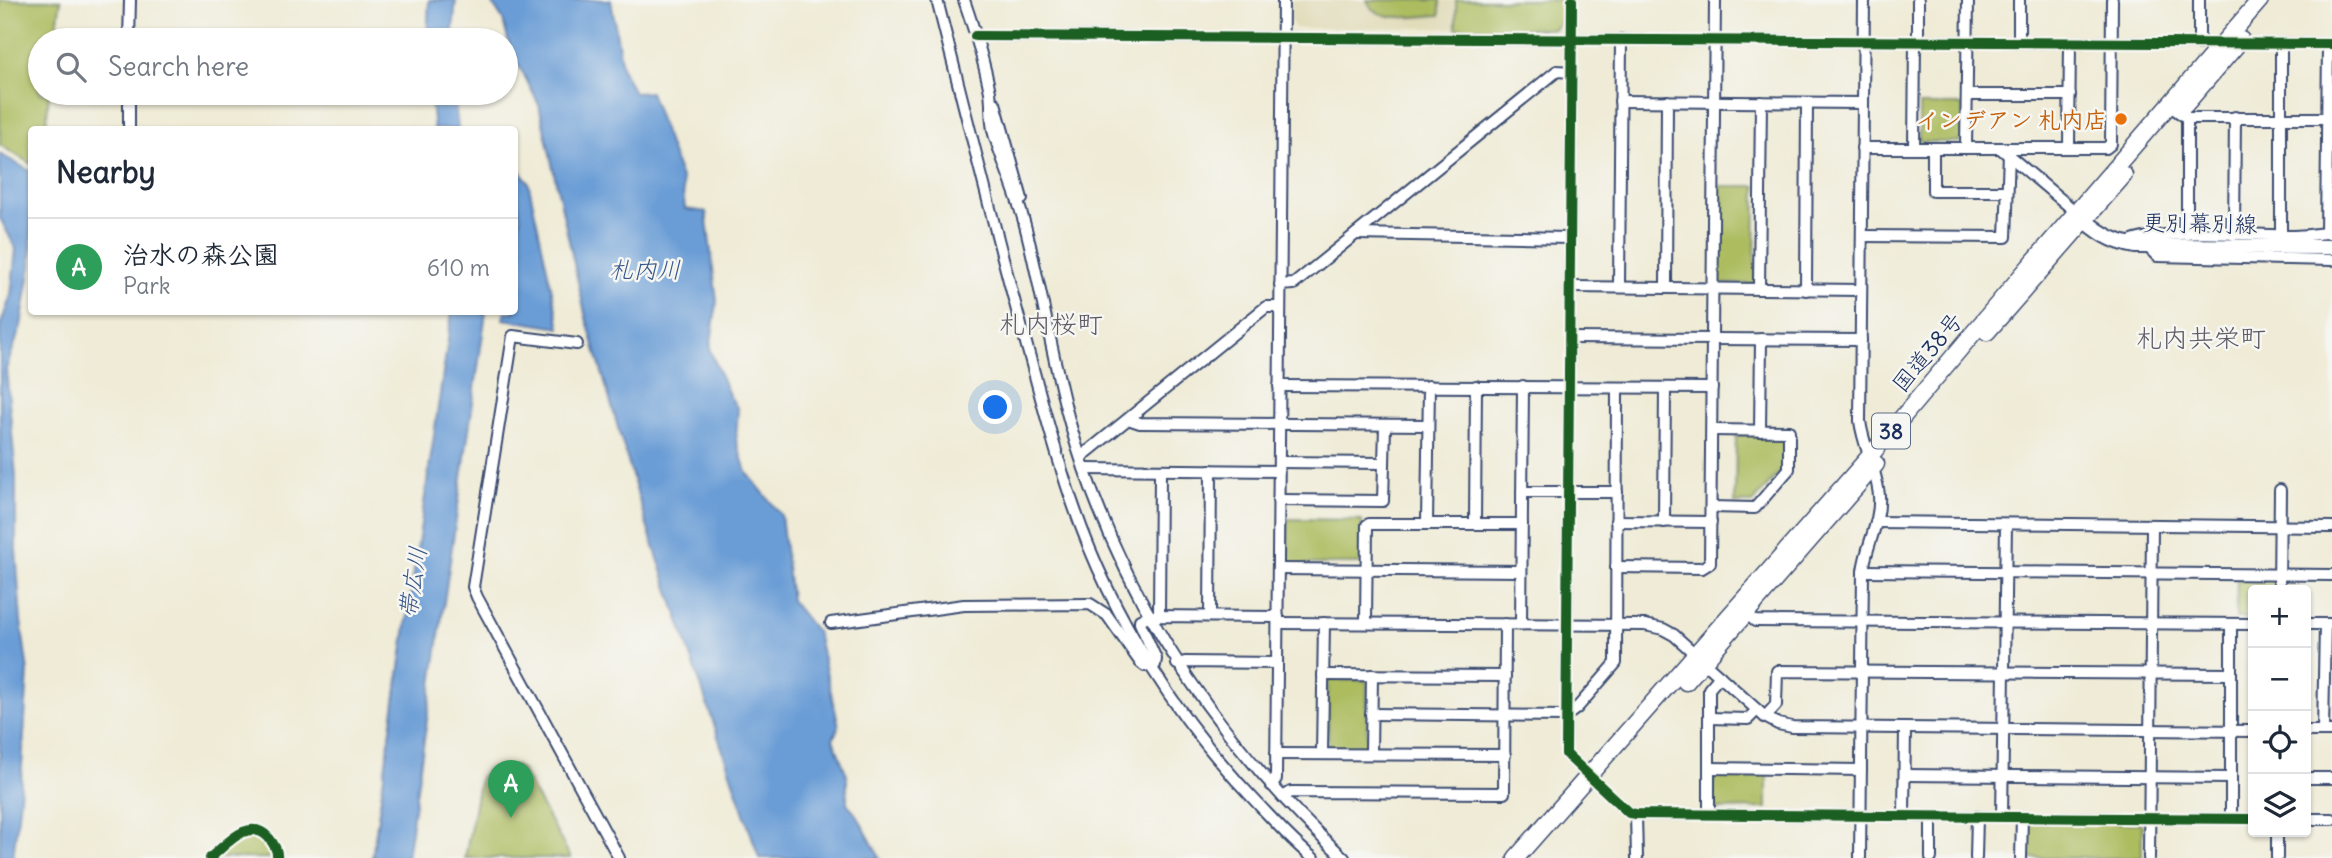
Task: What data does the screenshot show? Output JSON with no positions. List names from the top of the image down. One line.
{"streets":{"highway":["国道38号","38"],"main road":["更別幕別線"]},"crossings":[["更別幕別線","国道38号"]],"districts":["札内桜町","札内共栄町"],"water":["札内川","帯広川"],"places":["インデアン 札内店"],"page":{"search":"Search here","heading":"Nearby","list":[{"mark":"A","name":"治水の森公園","note":"Park","value":"610 m"}],"map_buttons":["+","−"],"pins":"A"}}
